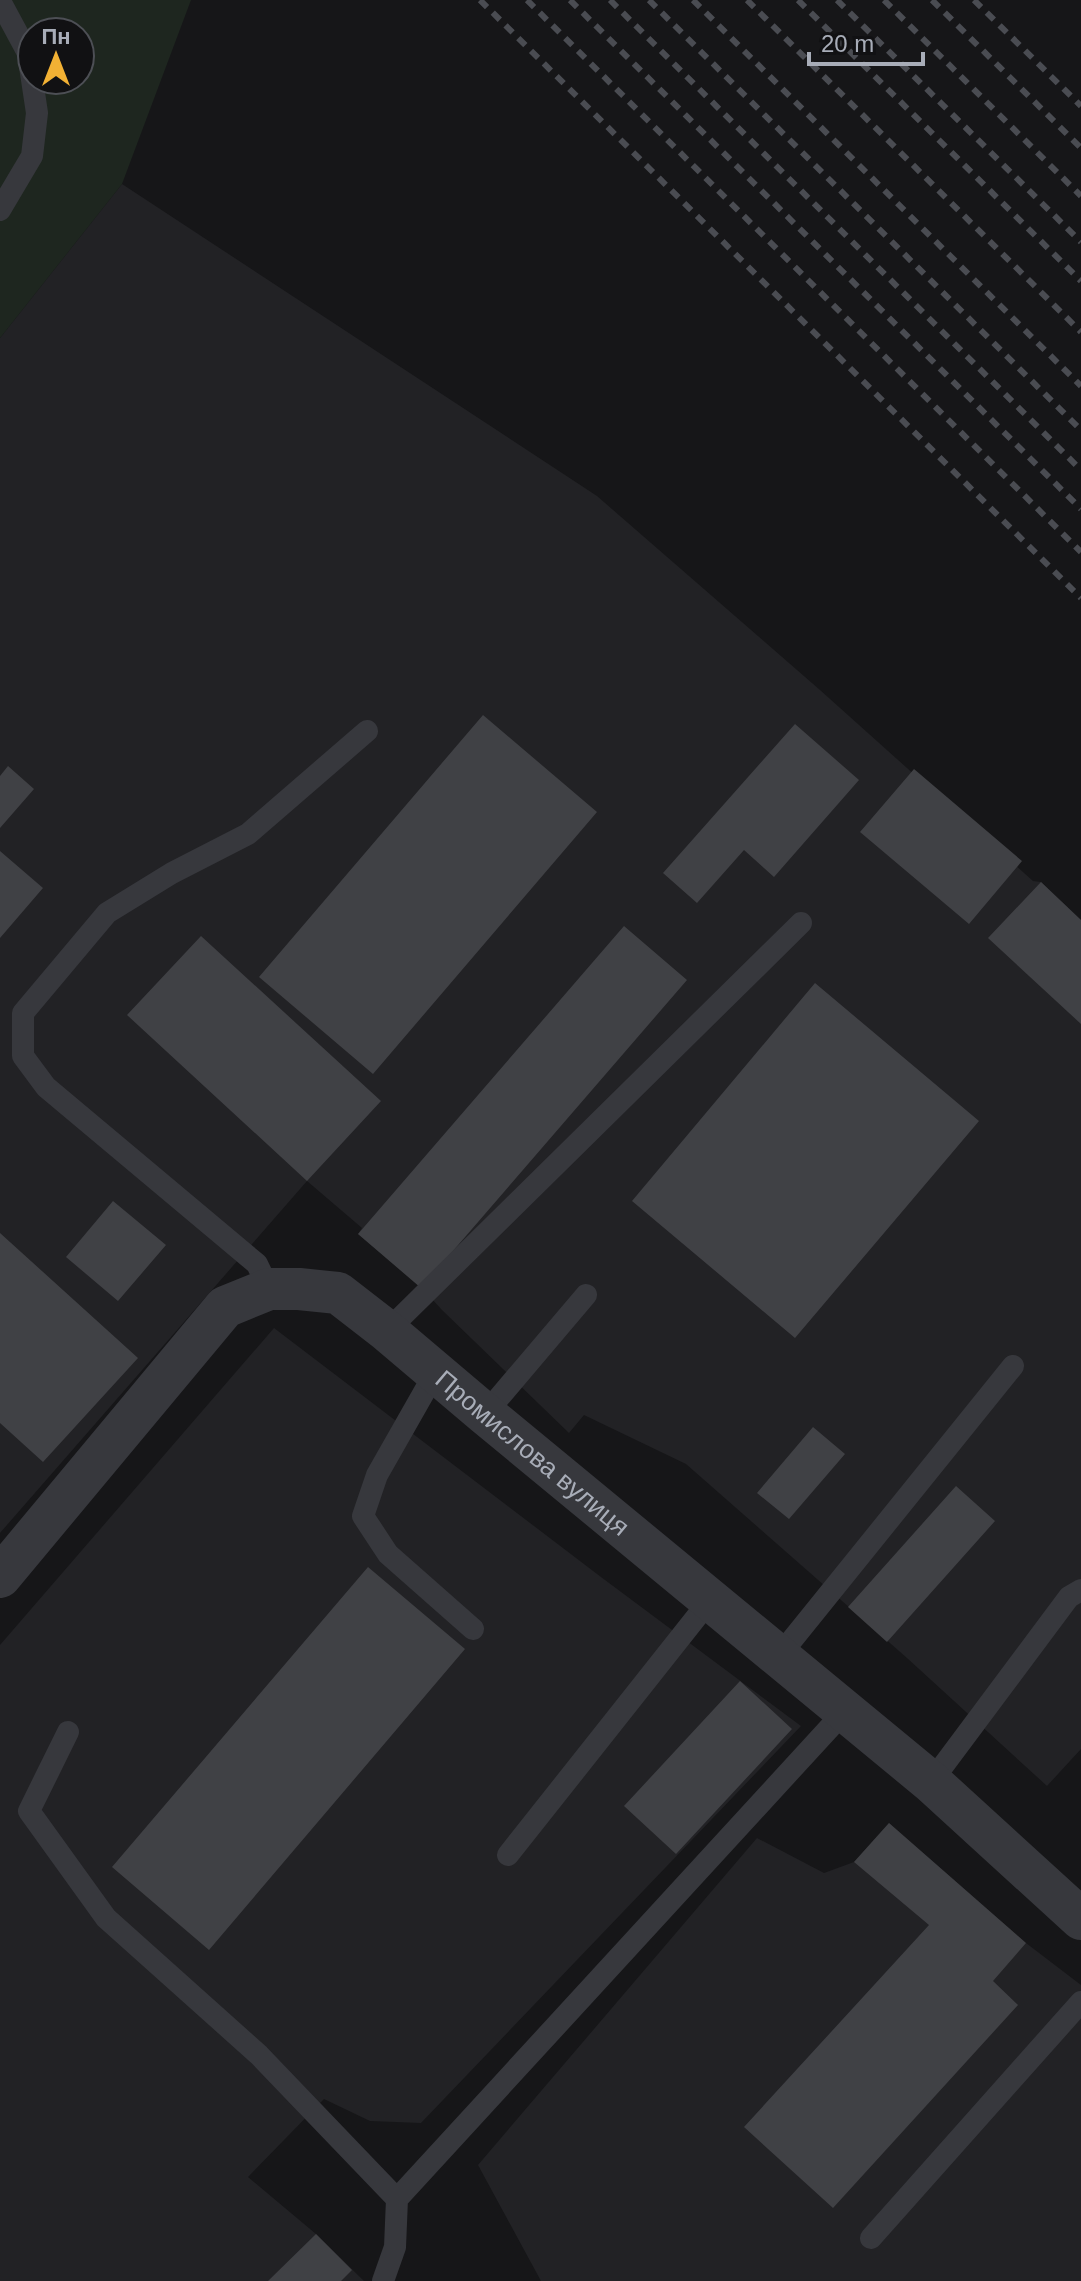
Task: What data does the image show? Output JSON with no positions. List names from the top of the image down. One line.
{"streets":{"street":["Промислова вулиця"]},"scale_bar":"20 m","north":"top"}
